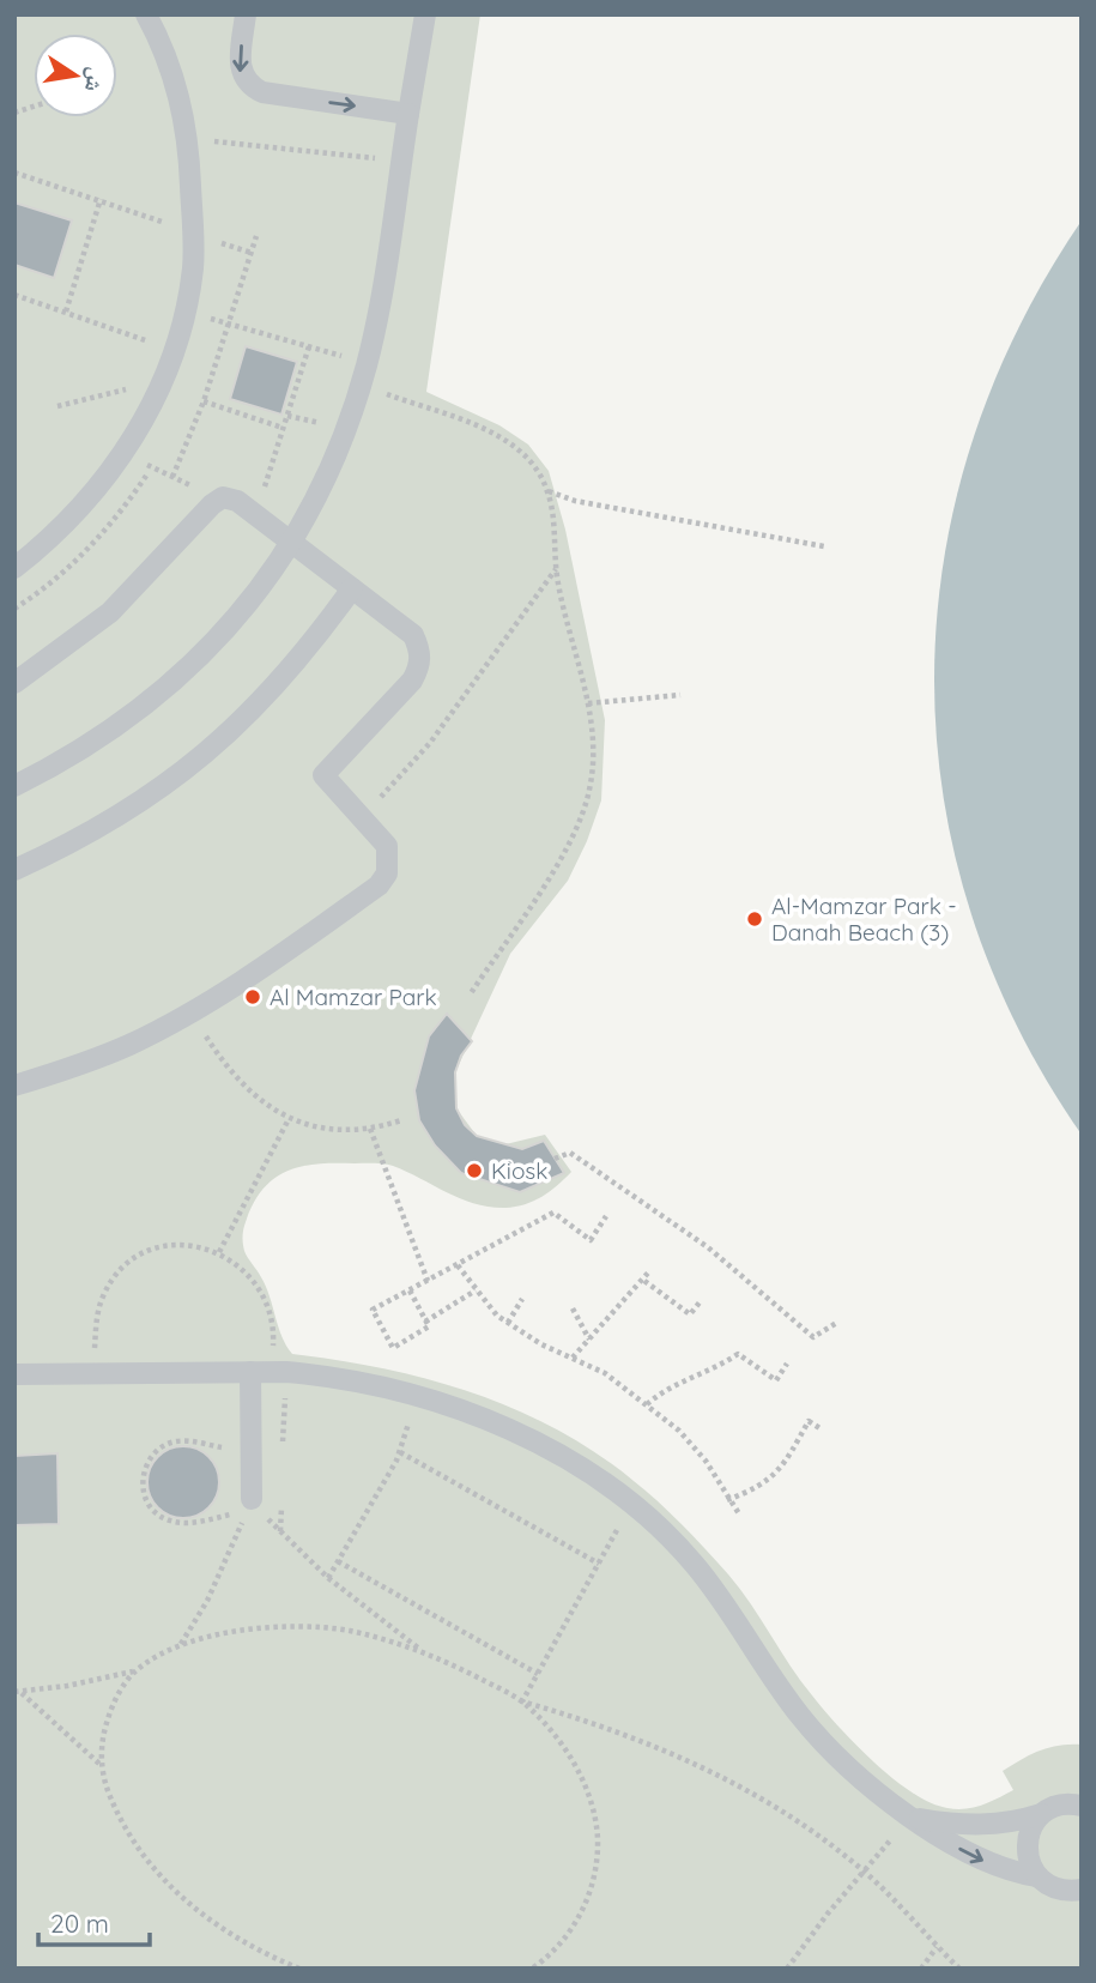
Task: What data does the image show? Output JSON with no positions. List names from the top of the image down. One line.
{"places":["Al-Mamzar Park - Danah Beach (3)","Al Mamzar Park","Kiosk"],"scale_bar":"20 m","north":"right"}
